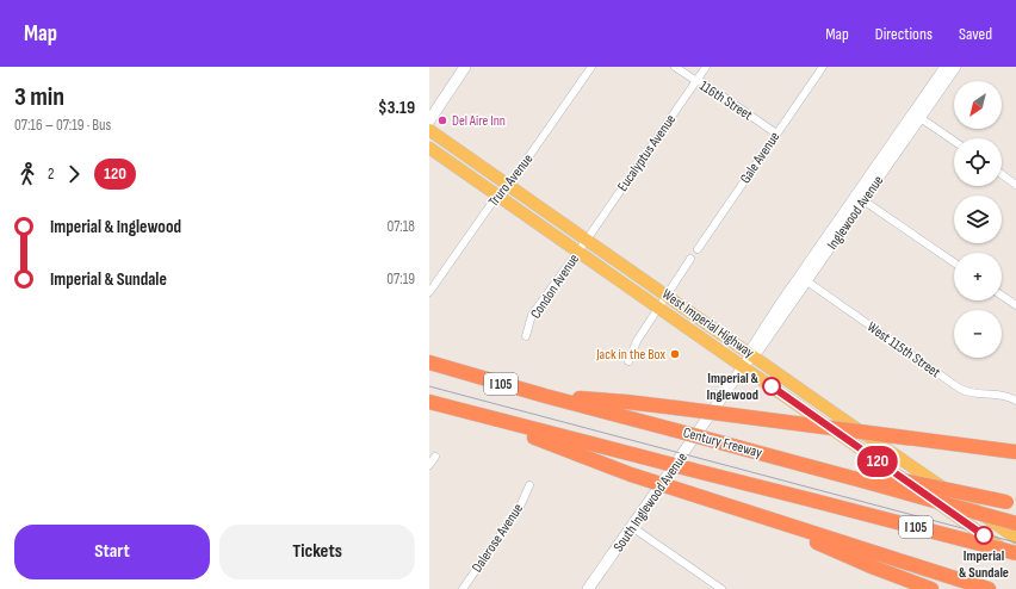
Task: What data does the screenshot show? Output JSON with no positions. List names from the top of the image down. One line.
{"streets":{"highway":["I 105","Century Freeway"],"main road":["Inglewood Avenue","West Imperial Highway","South Inglewood Avenue"],"street":["116th Street","Eucalyptus Avenue","Gale Avenue","Truro Avenue","Condon Avenue","West 115th Street","Dalerose Avenue"]},"crossings":[["116th Street","Eucalyptus Avenue"],["116th Street","Gale Avenue"],["Eucalyptus Avenue","Condon Avenue"],["Eucalyptus Avenue","West Imperial Highway"],["Truro Avenue","West Imperial Highway"],["Inglewood Avenue","West Imperial Highway"],["Inglewood Avenue","West 115th Street"],["Inglewood Avenue","South Inglewood Avenue"],["Condon Avenue","West Imperial Highway"],["West Imperial Highway","I 105"],["West Imperial Highway","Century Freeway"],["West Imperial Highway","South Inglewood Avenue"]],"places":["Del Aire Inn","Jack in the Box","Imperial & Inglewood","Imperial & Sundale"],"lines":["bus line 120"],"north":"bottom left","page":{"header":"Map","nav":["Map","Directions","Saved"],"heading":["3 min","07:16 – 07:19 · Bus","$3.19"],"on_map":"120","map_buttons":["+","−"],"legs":["2","120"],"list":[{"name":"Imperial & Inglewood","value":"07:18"},{"name":"Imperial & Sundale","value":"07:19"}],"buttons":["Start","Tickets"]}}
